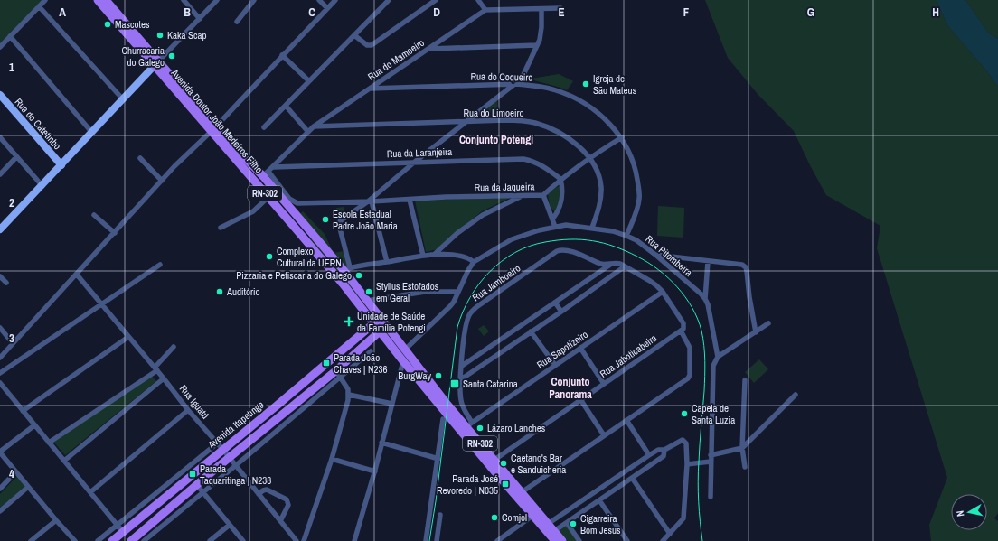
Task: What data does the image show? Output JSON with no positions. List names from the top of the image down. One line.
{"streets":{"main road":["Avenida Doutor João Medeiros Filho","Rua do Catetinho","RN-302","Avenida Itapetinga"],"street":["Rua do Mamoeiro","Rua do Coqueiro","Rua do Limoeiro","Rua da Laranjeira","Rua da Jaqueira","Rua Pitombeira","Rua Jamboeiro","Rua Sapotizeiro","Rua Jaboticabeira","Rua Iguatú"]},"crossings":[["Rua do Mamoeiro","Rua do Coqueiro"],["Rua do Mamoeiro","Rua do Limoeiro"],["Rua do Mamoeiro","Avenida Doutor João Medeiros Filho"],["Rua do Mamoeiro","Rua da Laranjeira"],["Rua do Mamoeiro","Rua da Jaqueira"],["Rua do Coqueiro","Rua da Jaqueira"],["Rua do Coqueiro","Rua Pitombeira"],["Rua do Limoeiro","Rua da Jaqueira"],["Rua do Limoeiro","Rua Pitombeira"],["Avenida Doutor João Medeiros Filho","Rua da Jaqueira"],["Avenida Doutor João Medeiros Filho","Rua Pitombeira"],["Avenida Doutor João Medeiros Filho","Rua Jamboeiro"],["Avenida Doutor João Medeiros Filho","Rua Sapotizeiro"],["Avenida Doutor João Medeiros Filho","Rua Jaboticabeira"],["Avenida Doutor João Medeiros Filho","Avenida Itapetinga"],["Rua da Laranjeira","Rua da Jaqueira"],["Rua Jamboeiro","Rua Sapotizeiro"],["Rua Iguatú","Avenida Itapetinga"]],"districts":["Conjunto Potengi","Conjunto Panorama"],"places":{"other":["Mascotes","Kaka Scap","Churracaria do Galego","Igreja de São Mateus","Escola Estadual Padre João Maria","Complexo Cultural da UERN","Pizzaria e Petiscaria do Galego","Auditório","Styllus Estofados em Geral","BurgWay","Capela de Santa Luzia","Lázaro Lanches","Caetano's Bar e Sanduicheria","Comjol","Cigarreira Bom Jesus"],"health":["Unidade de Saúde da Família Potengi"],"transit":["Parada João Chaves | N236","Santa Catarina","Parada Taquaritinga | N238","Parada José Revoredo | N035"]},"north":"left","grid":{"columns":["A","B","C","D","E","F","G","H"],"rows":["1","2","3","4"]}}
